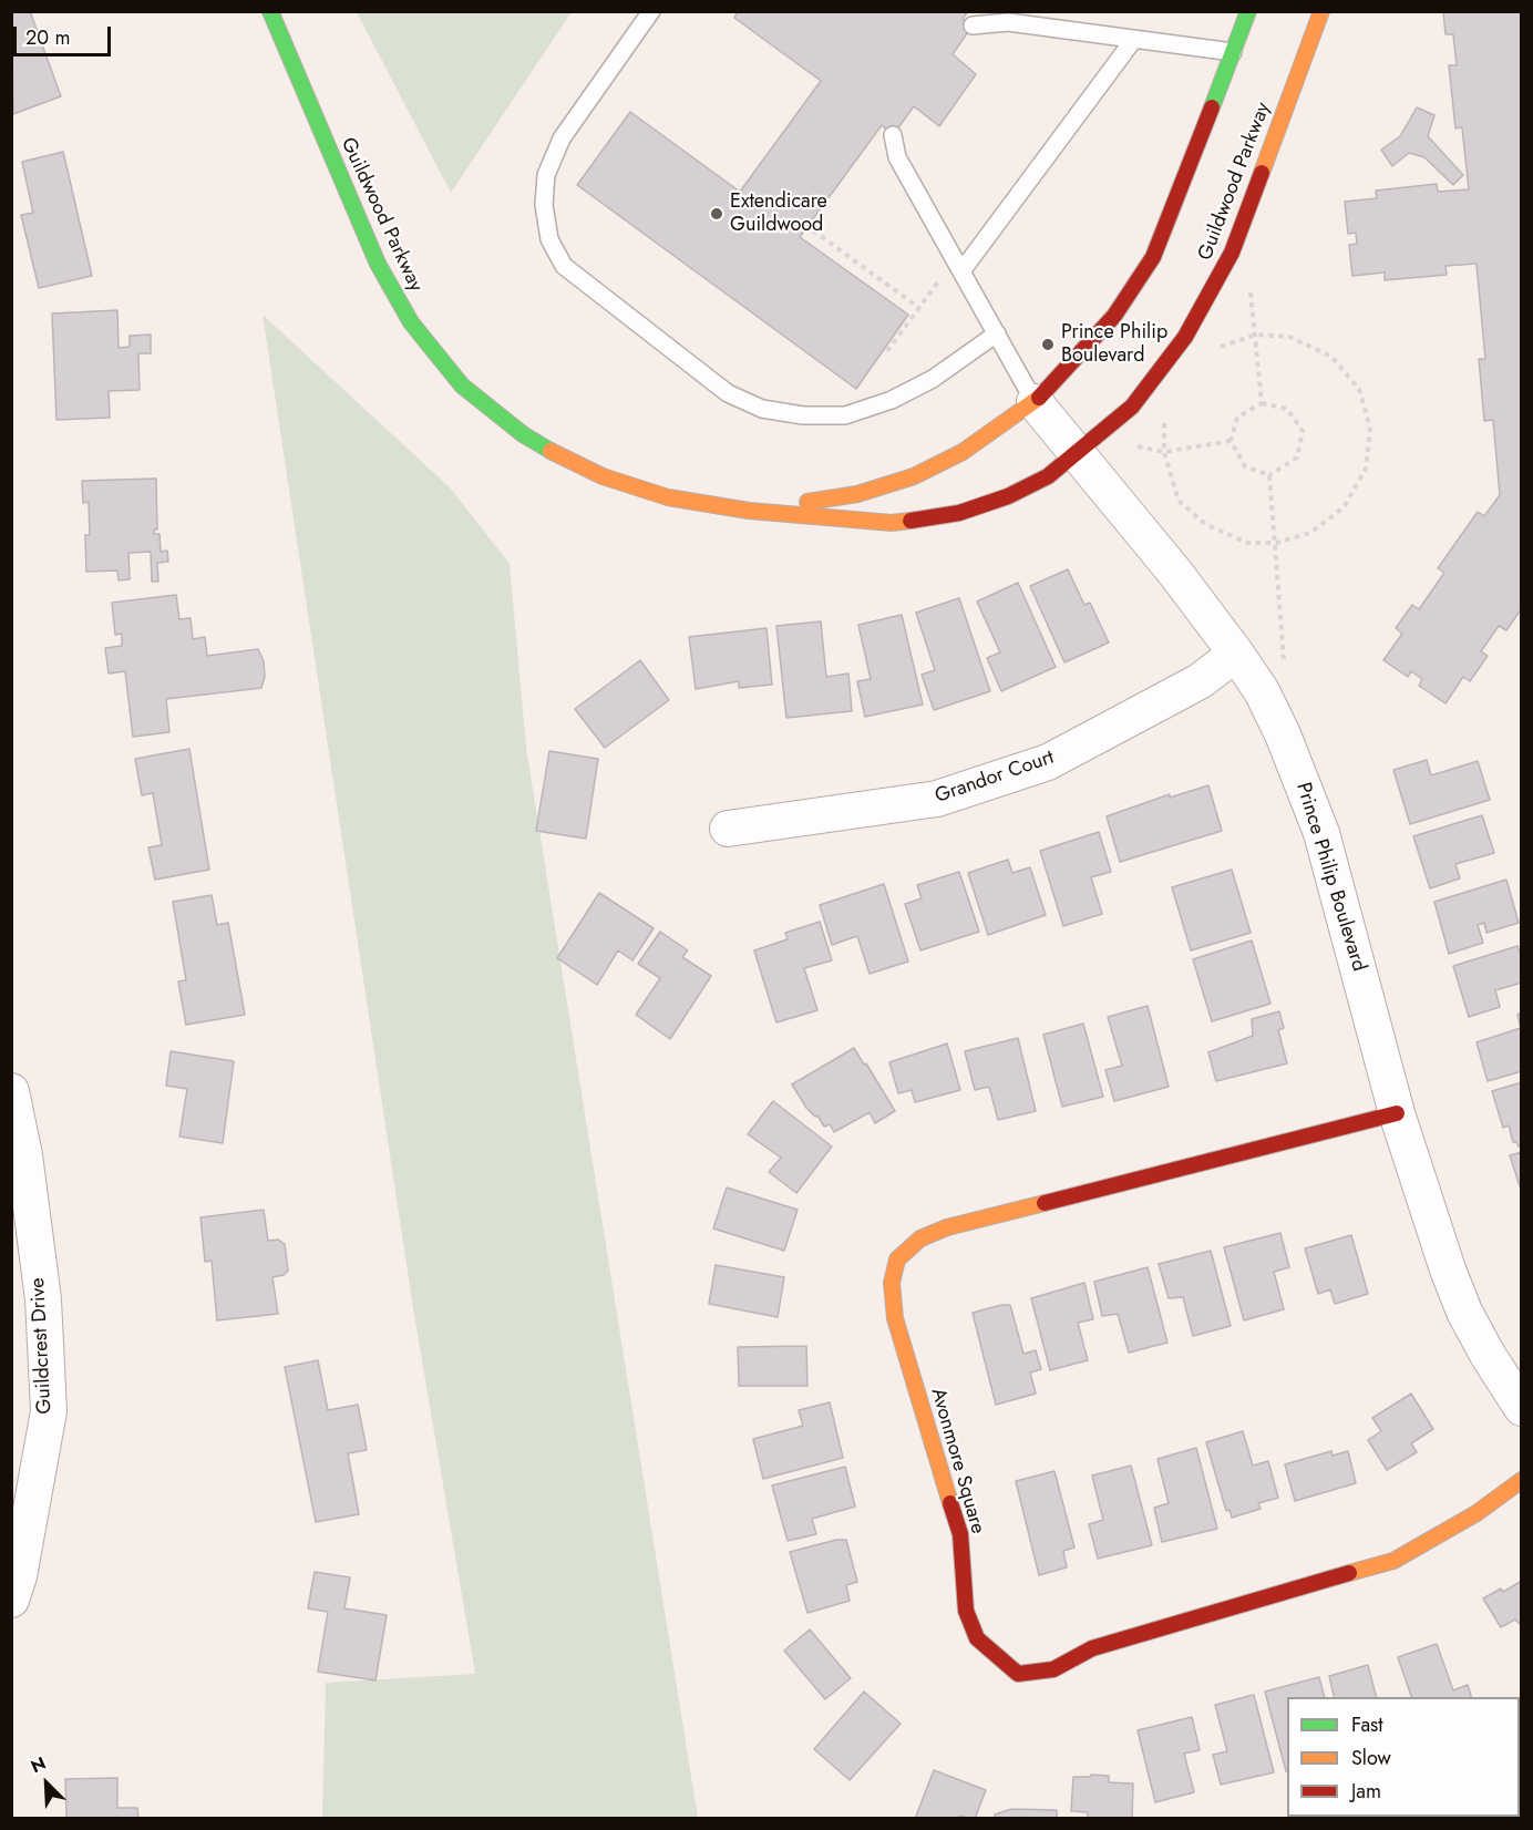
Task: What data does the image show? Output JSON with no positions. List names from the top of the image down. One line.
{"streets":{"street":["Guildwood Parkway","Grandor Court","Prince Philip Boulevard","Guildcrest Drive","Avonmore Square"]},"crossings":[["Guildwood Parkway","Prince Philip Boulevard"],["Grandor Court","Prince Philip Boulevard"],["Prince Philip Boulevard","Avonmore Square"]],"places":["Extendicare Guildwood","Prince Philip Boulevard"],"legend":["Fast","Slow","Jam"],"scale_bar":"20 m","north":"top left"}
